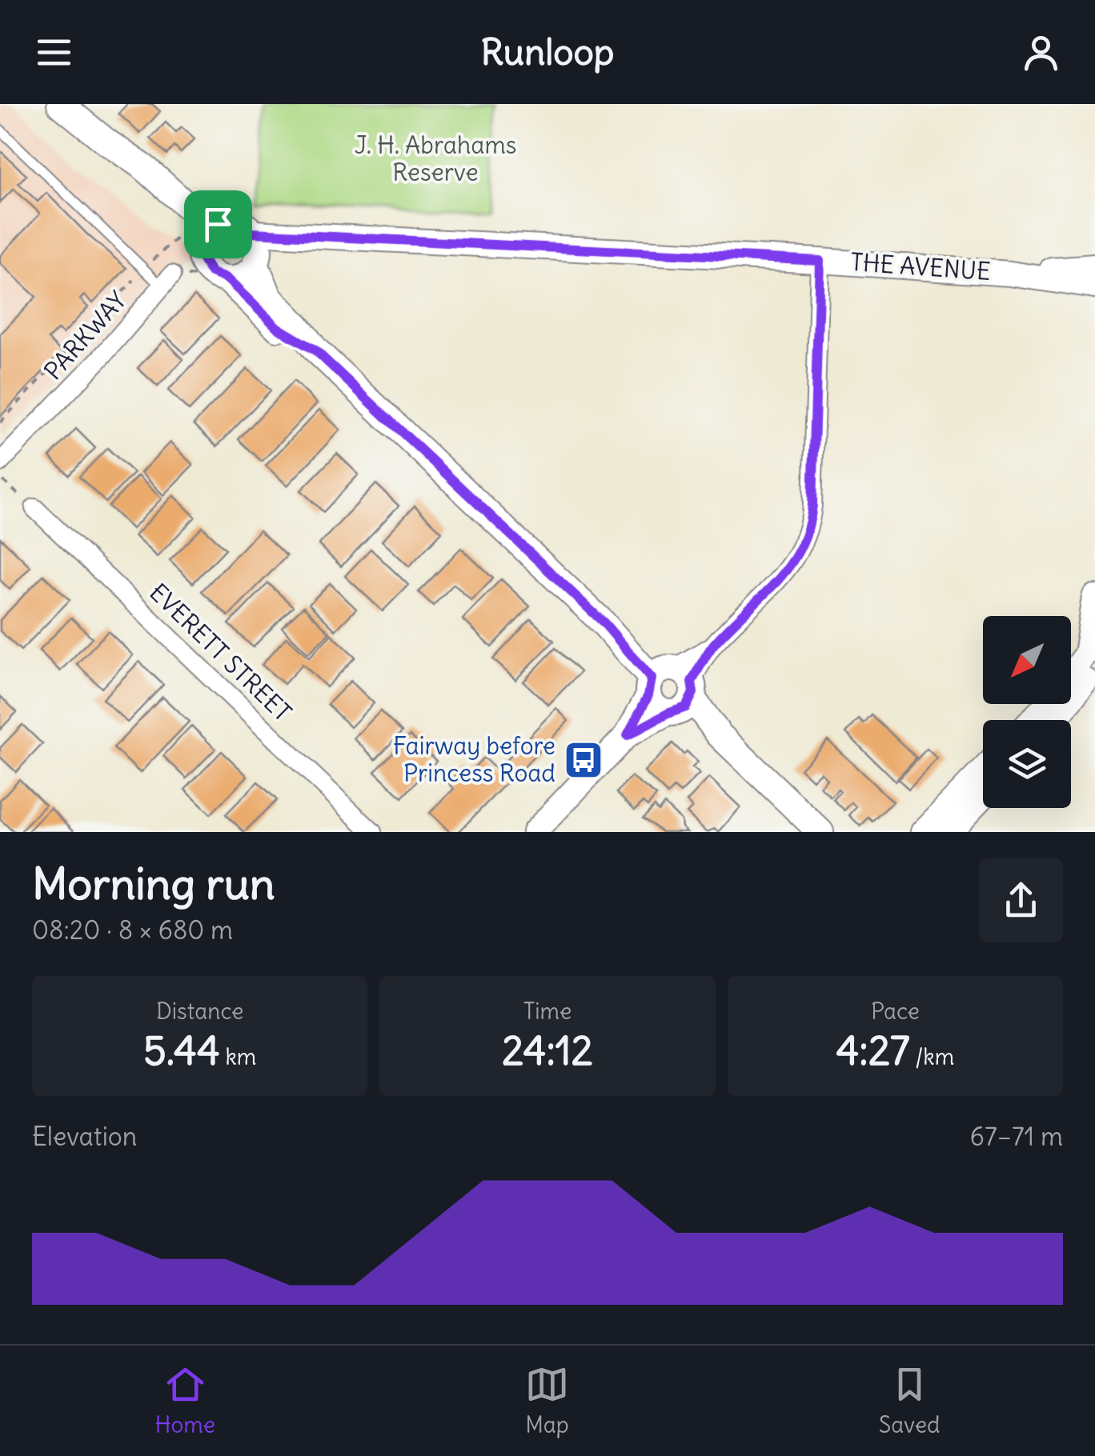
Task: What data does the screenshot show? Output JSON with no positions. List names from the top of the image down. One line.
{"streets":{"street":["THE AVENUE","PARKWAY","EVERETT STREET"]},"parks":["J. H. Abrahams Reserve"],"places":{"bus stop":["Fairway before Princess Road"]},"north":"bottom left","page":{"header":"Runloop","heading":["Morning run","08:20 · 8 × 680 m"],"stats":[["Distance","5.44 km"],["Time","24:12"],["Pace","4:27 /km"]],"chart":["Elevation","67–71 m"],"tabs":["Home","Map","Saved"]}}
